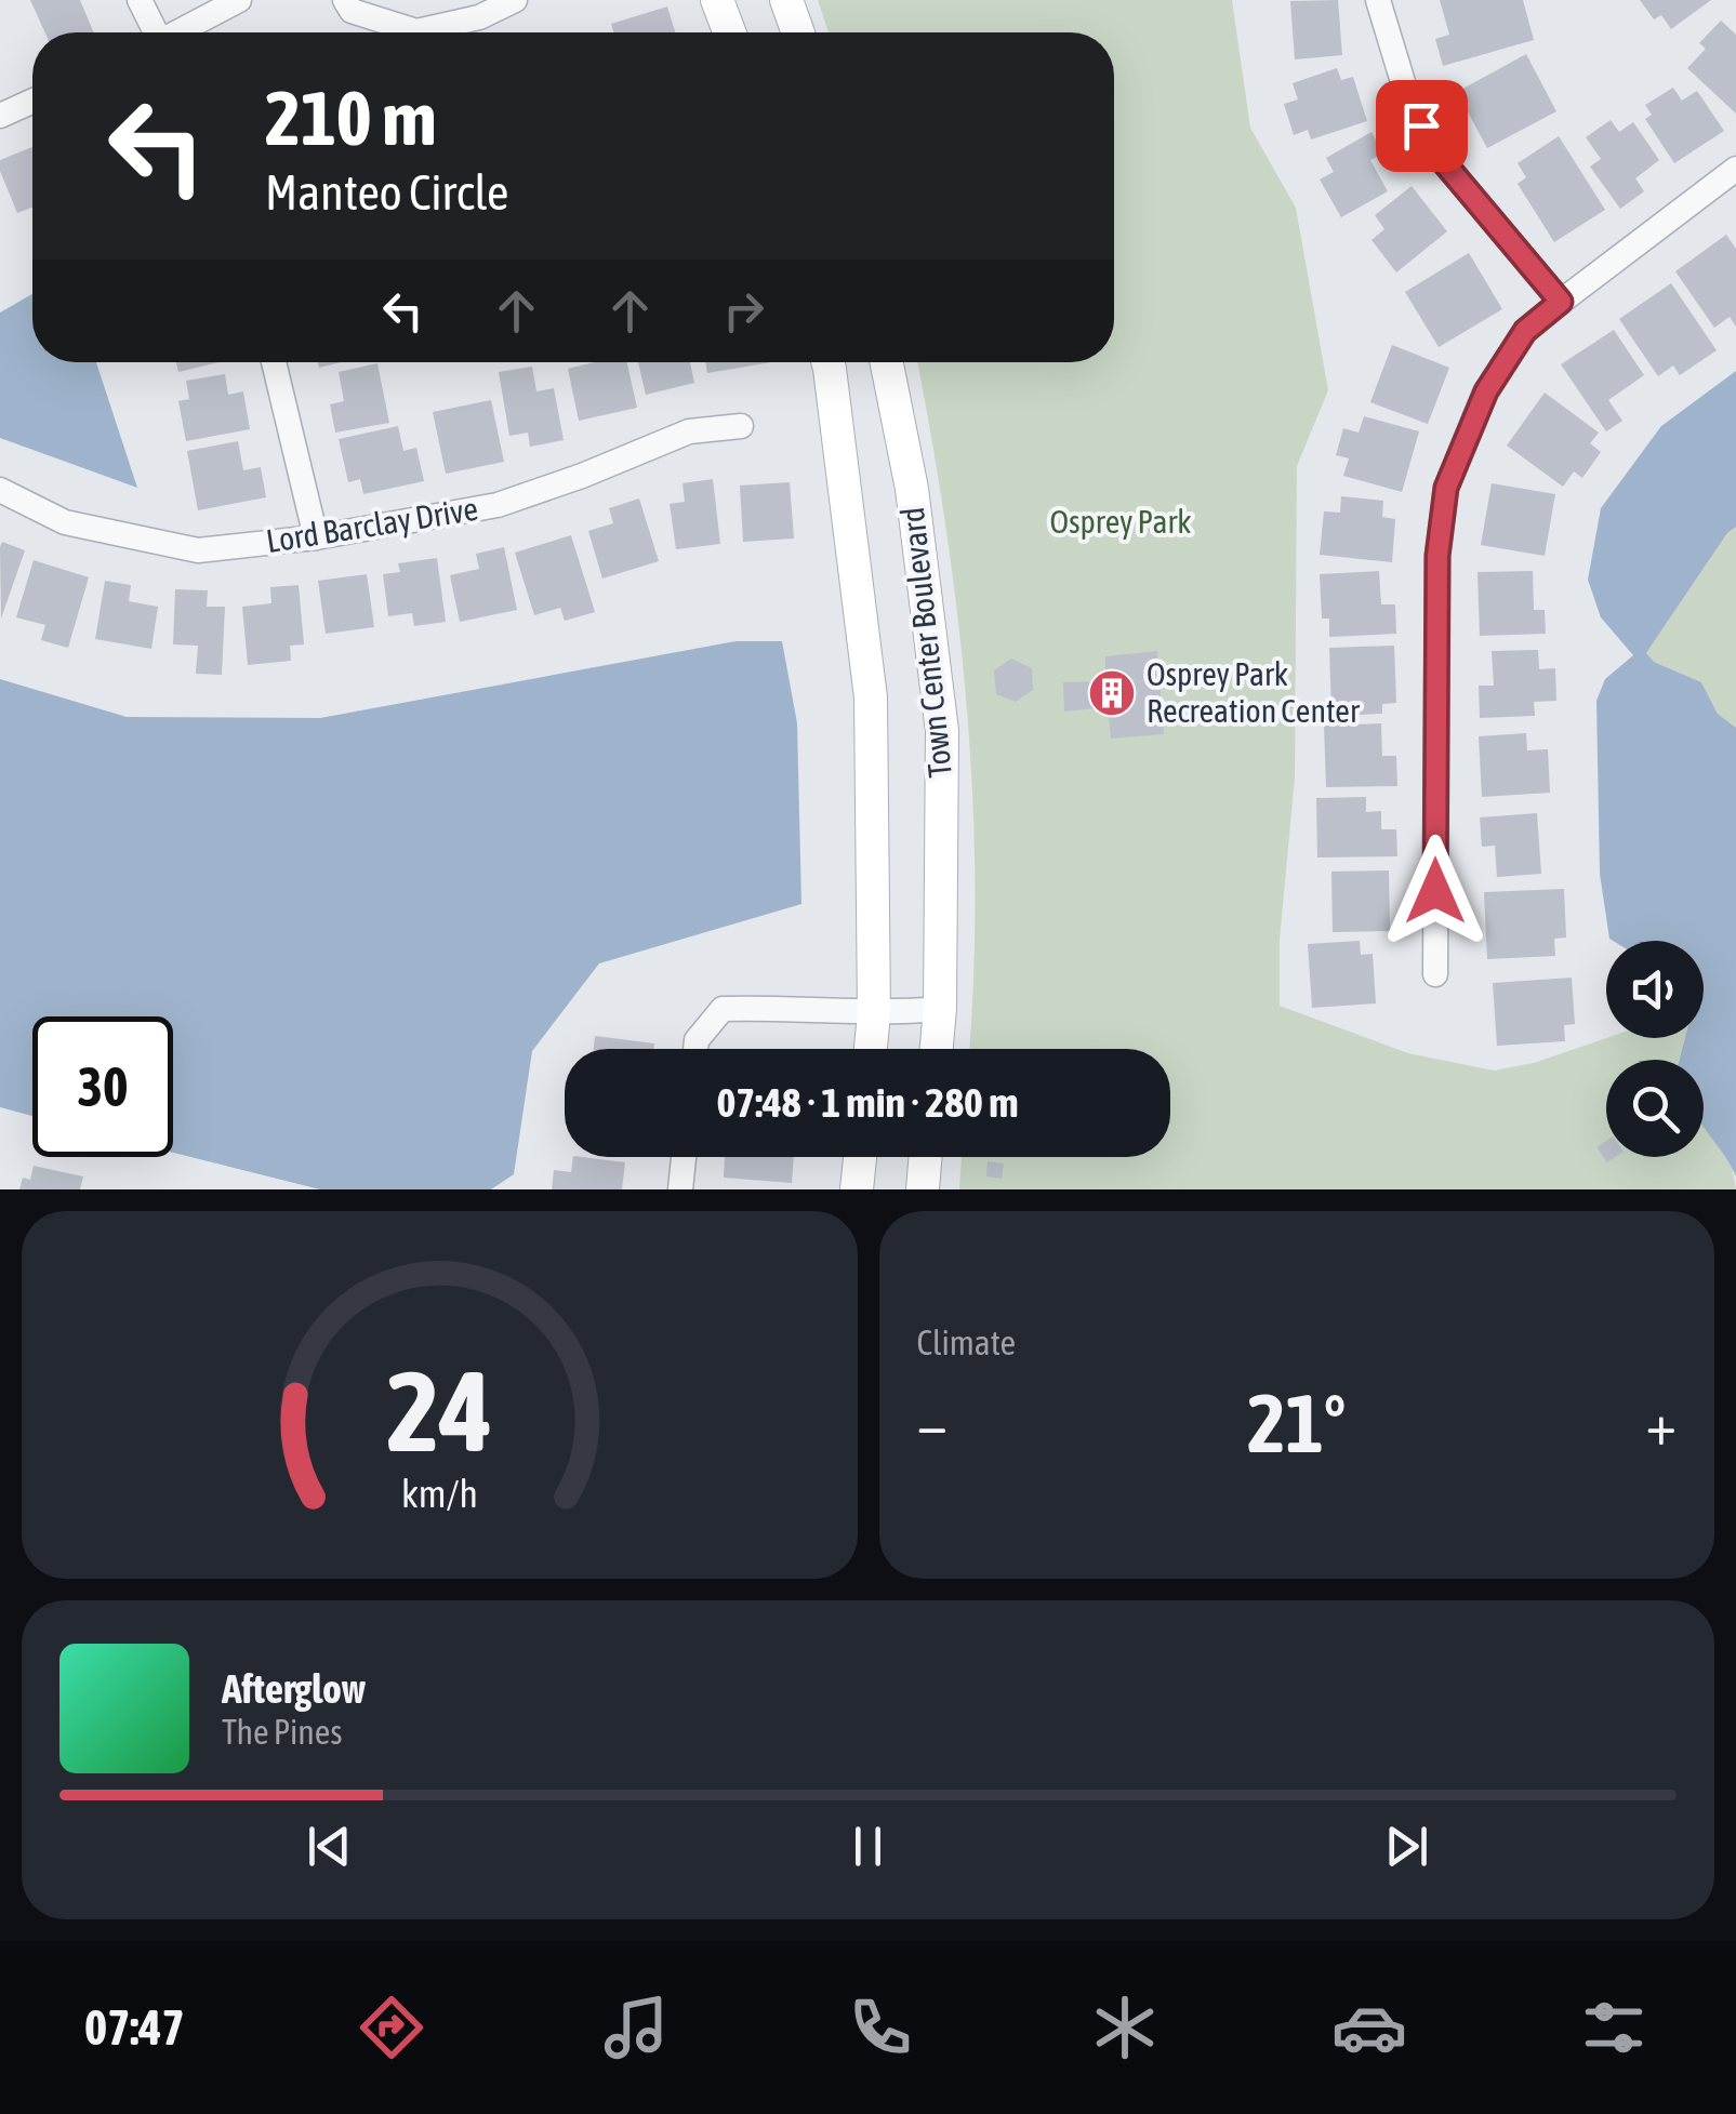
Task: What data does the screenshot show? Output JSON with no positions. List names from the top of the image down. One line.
{"streets":{"street":["Lord Barclay Drive","Town Center Boulevard"]},"parks":["Osprey Park"],"places":{"building":["Osprey Park Recreation Center"]},"page":{"turn":["210 m","Manteo Circle"],"limit":"30","trip":"07:48 · 1 min · 280 m","tile":"Climate","heat":["−","21°","+"],"song":["Afterglow","The Pines"],"tabs":"07:47","gauge":["24","km/h"]}}
